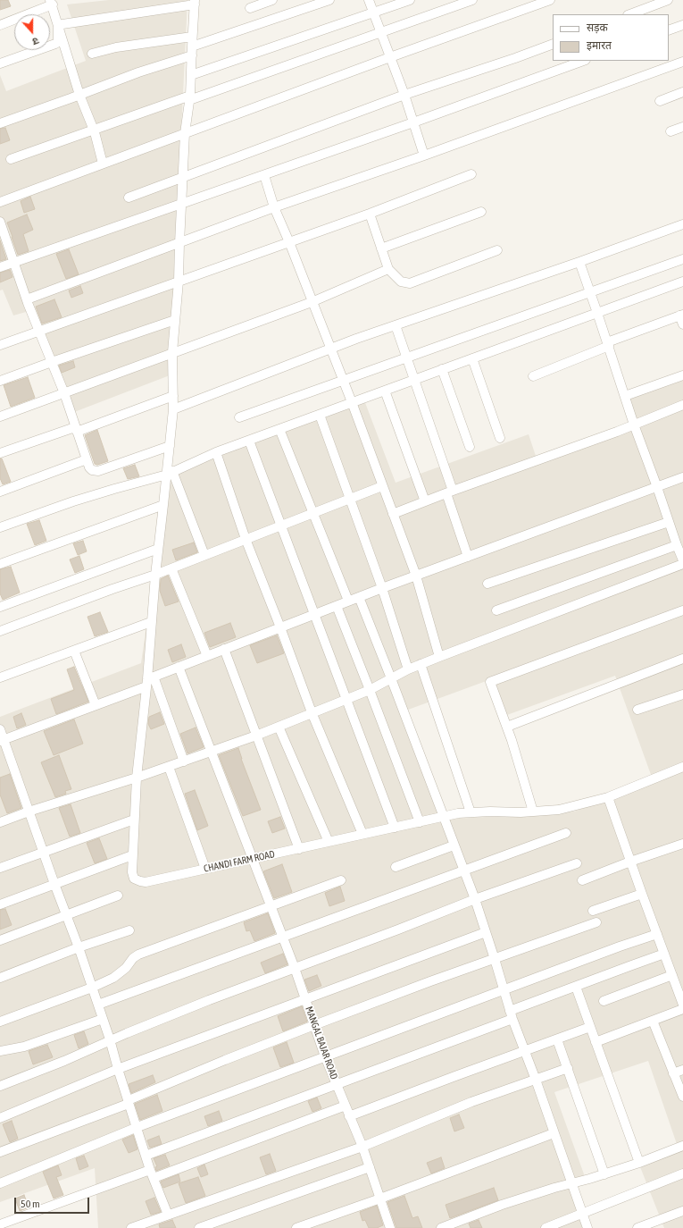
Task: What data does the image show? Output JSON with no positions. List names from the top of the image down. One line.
{"streets":{"street":["CHANDI FARM ROAD","MANGAL BAJAR ROAD"]},"crossings":[["CHANDI FARM ROAD","MANGAL BAJAR ROAD"]],"legend":["सड़क","इमारत"],"scale_bar":"50 m","north":"bottom"}
